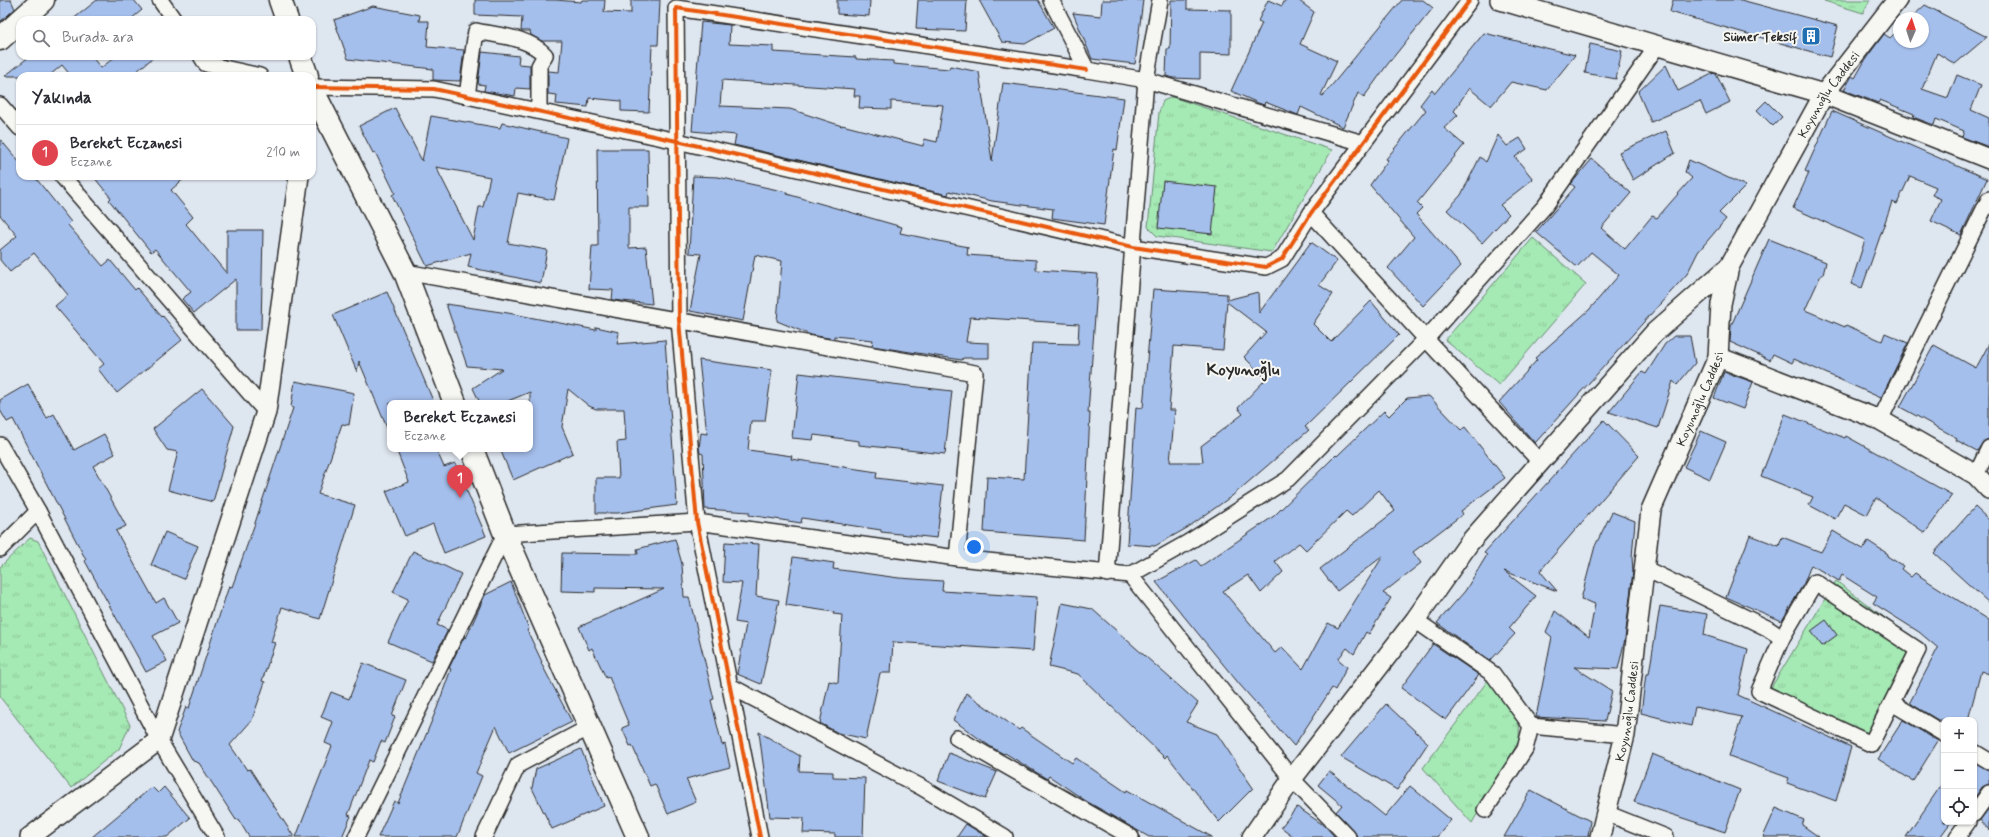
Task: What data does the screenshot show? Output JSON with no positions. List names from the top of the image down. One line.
{"streets":{"street":["Koyunoğlu Caddesi"]},"districts":["Koyunoğlu"],"places":{"building":["Sümer Teksif"]},"north":"top","page":{"search":"Burada ara","heading":"Yakında","list":[{"mark":"1","name":"Bereket Eczanesi","note":"Eczane","value":"210 m"}],"popup":["Bereket Eczanesi","Eczane"],"pins":"1","map_buttons":["+","−"]}}
